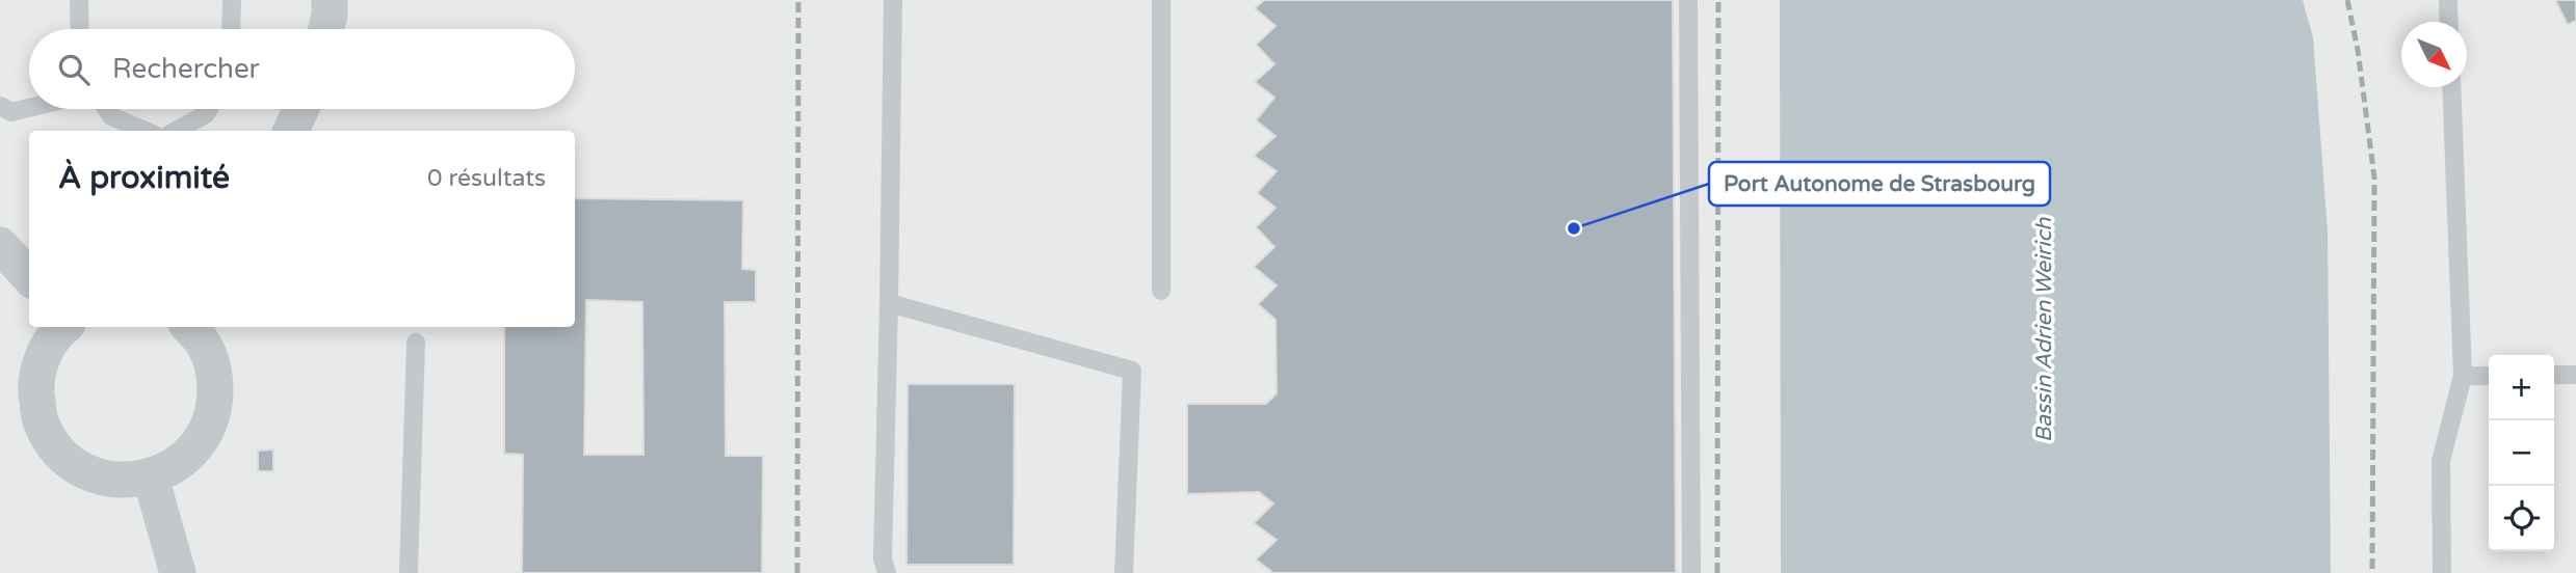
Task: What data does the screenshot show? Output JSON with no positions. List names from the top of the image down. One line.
{"water":["Bassin Adrien Weirich"],"places":["Port Autonome de Strasbourg"],"north":"bottom right","page":{"search":"Rechercher","heading":["À proximité","0 résultats"],"map_buttons":["+","−"]}}
